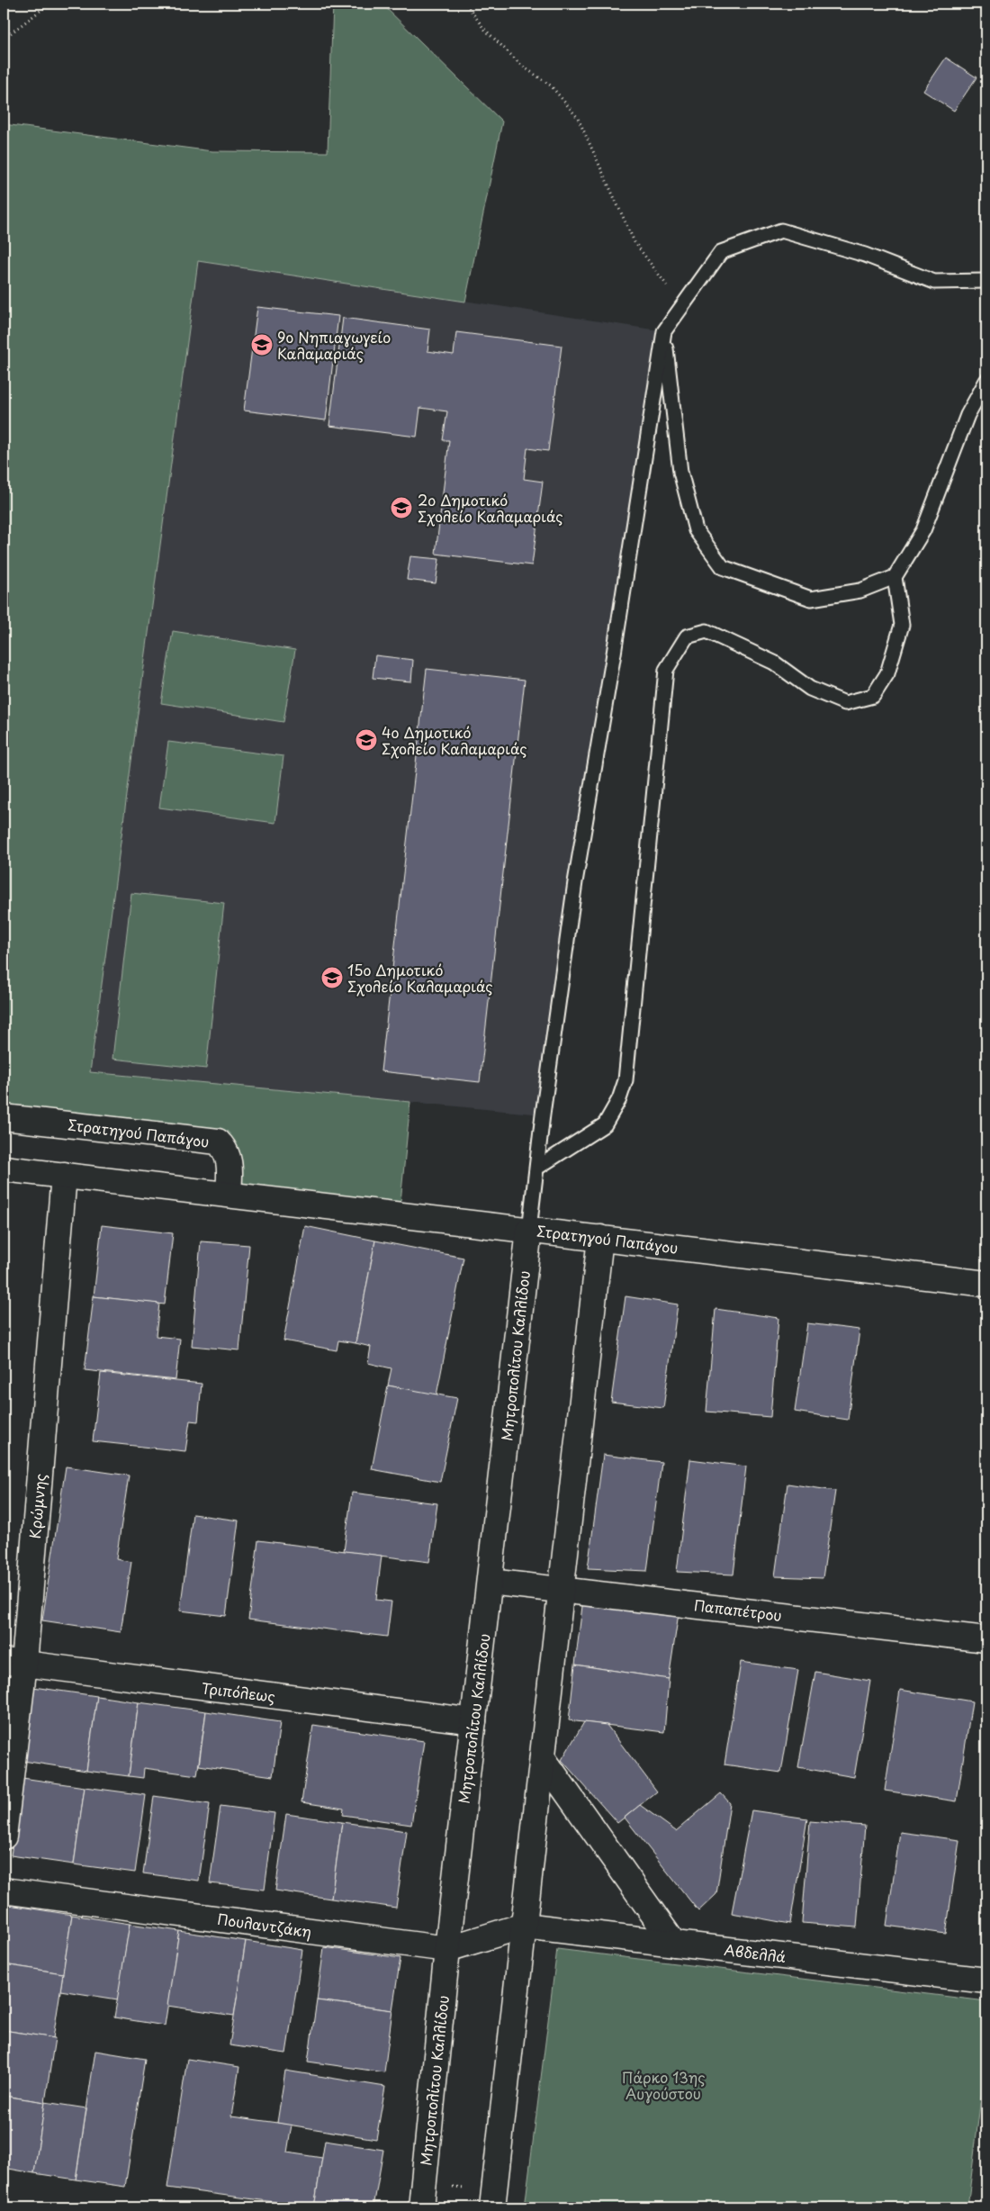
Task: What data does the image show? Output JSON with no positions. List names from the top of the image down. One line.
{"streets":{"street":["Στρατηγού Παπάγου","Μητροπολίτου Καλλίδου","Κρώμνης","Παπαπέτρου","Τριπόλεως","Πουλαντζάκη","Αβδελλά"]},"crossings":[["Στρατηγού Παπάγου","Μητροπολίτου Καλλίδου"],["Στρατηγού Παπάγου","Κρώμνης"],["Μητροπολίτου Καλλίδου","Παπαπέτρου"],["Μητροπολίτου Καλλίδου","Τριπόλεως"],["Μητροπολίτου Καλλίδου","Πουλαντζάκη"],["Κρώμνης","Τριπόλεως"],["Πουλαντζάκη","Αβδελλά"]],"parks":["Πάρκο 13ης Αυγούστου"],"places":{"school or university":["9ο Νηπιαγωγείο Καλαμαριάς","2ο Δημοτικό Σχολείο Καλαμαριάς","4ο Δημοτικό Σχολείο Καλαμαριάς","15ο Δημοτικό Σχολείο Καλαμαριάς"]}}
